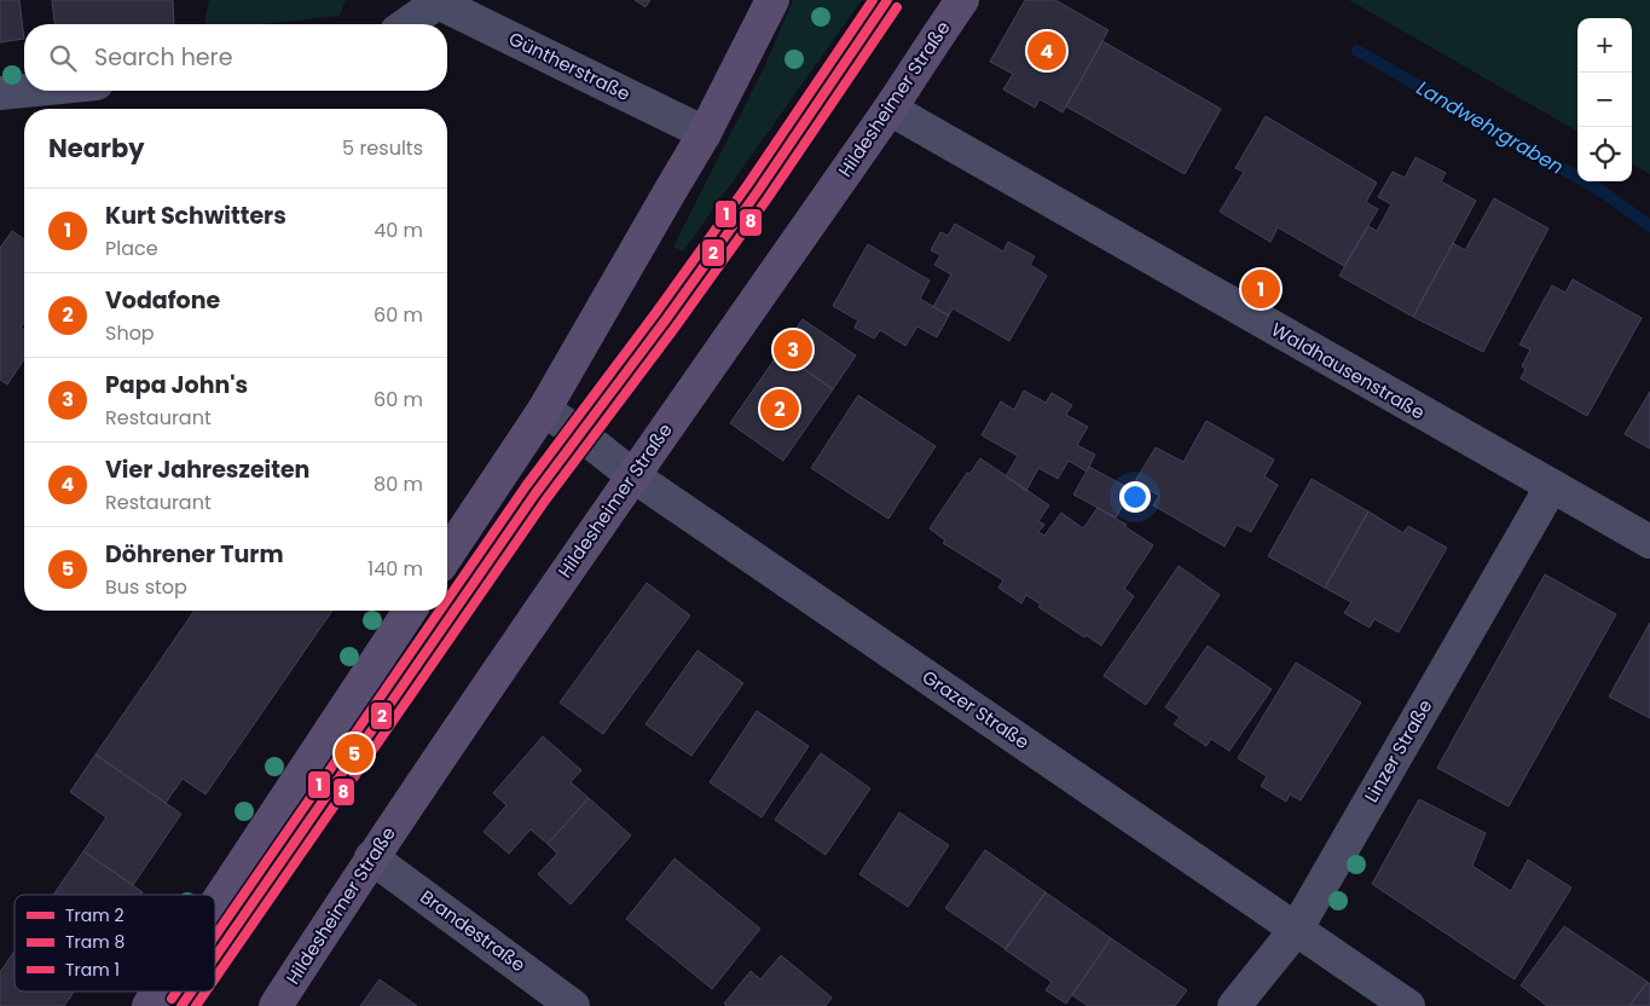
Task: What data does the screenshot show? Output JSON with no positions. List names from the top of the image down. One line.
{"streets":{"main road":["Hildesheimer Straße"],"street":["Güntherstraße","Waldhausenstraße","Grazer Straße","Linzer Straße","Brandestraße"]},"crossings":[["Hildesheimer Straße","Waldhausenstraße"],["Hildesheimer Straße","Grazer Straße"],["Hildesheimer Straße","Brandestraße"],["Waldhausenstraße","Linzer Straße"],["Grazer Straße","Linzer Straße"]],"water":["Landwehrgraben"],"lines":["tram line 2","tram line 1","tram line 8"],"legend":["Tram 2","Tram 8","Tram 1"],"page":{"map_buttons":["+","−"],"search":"Search here","pins":["4","1","3","2","5"],"heading":["Nearby","5 results"],"list":[{"mark":"1","name":"Kurt Schwitters","note":"Place","value":"40 m"},{"mark":"2","name":"Vodafone","note":"Shop","value":"60 m"},{"mark":"3","name":"Papa John's","note":"Restaurant","value":"60 m"},{"mark":"4","name":"Vier Jahreszeiten","note":"Restaurant","value":"80 m"},{"mark":"5","name":"Döhrener Turm","note":"Bus stop","value":"140 m"}]}}
